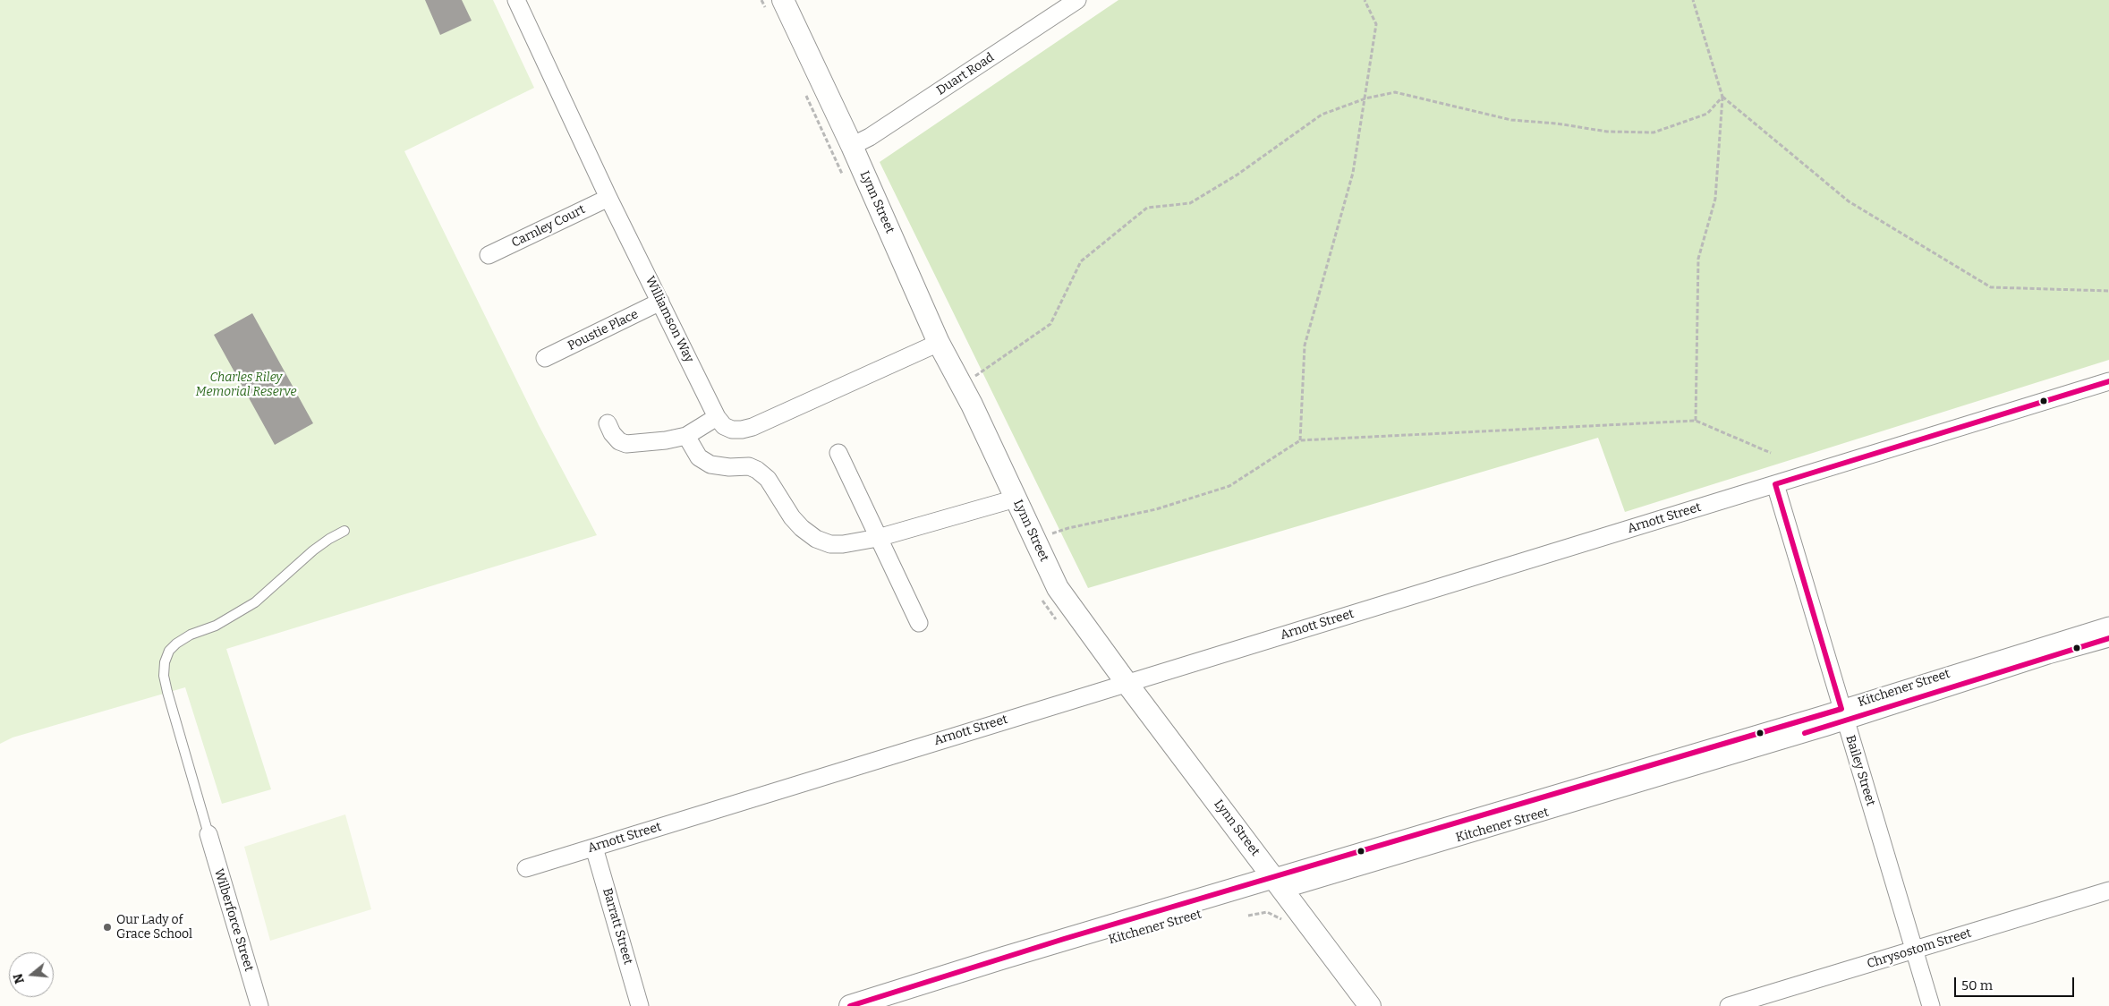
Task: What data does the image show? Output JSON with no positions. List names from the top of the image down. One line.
{"streets":{"street":["Duart Road","Lynn Street","Carnley Court","Williamson Way","Poustie Place","Arnott Street","Kitchener Street","Bailey Street","Wilberforce Street","Barratt Street","Chrysostom Street"]},"crossings":[["Duart Road","Lynn Street"],["Lynn Street","Williamson Way"],["Lynn Street","Arnott Street"],["Lynn Street","Kitchener Street"],["Carnley Court","Williamson Way"],["Williamson Way","Poustie Place"],["Arnott Street","Bailey Street"],["Arnott Street","Barratt Street"],["Kitchener Street","Bailey Street"],["Bailey Street","Chrysostom Street"]],"parks":["Charles Riley Memorial Reserve"],"places":["Our Lady of Grace School"],"scale_bar":"50 m","north":"left"}
